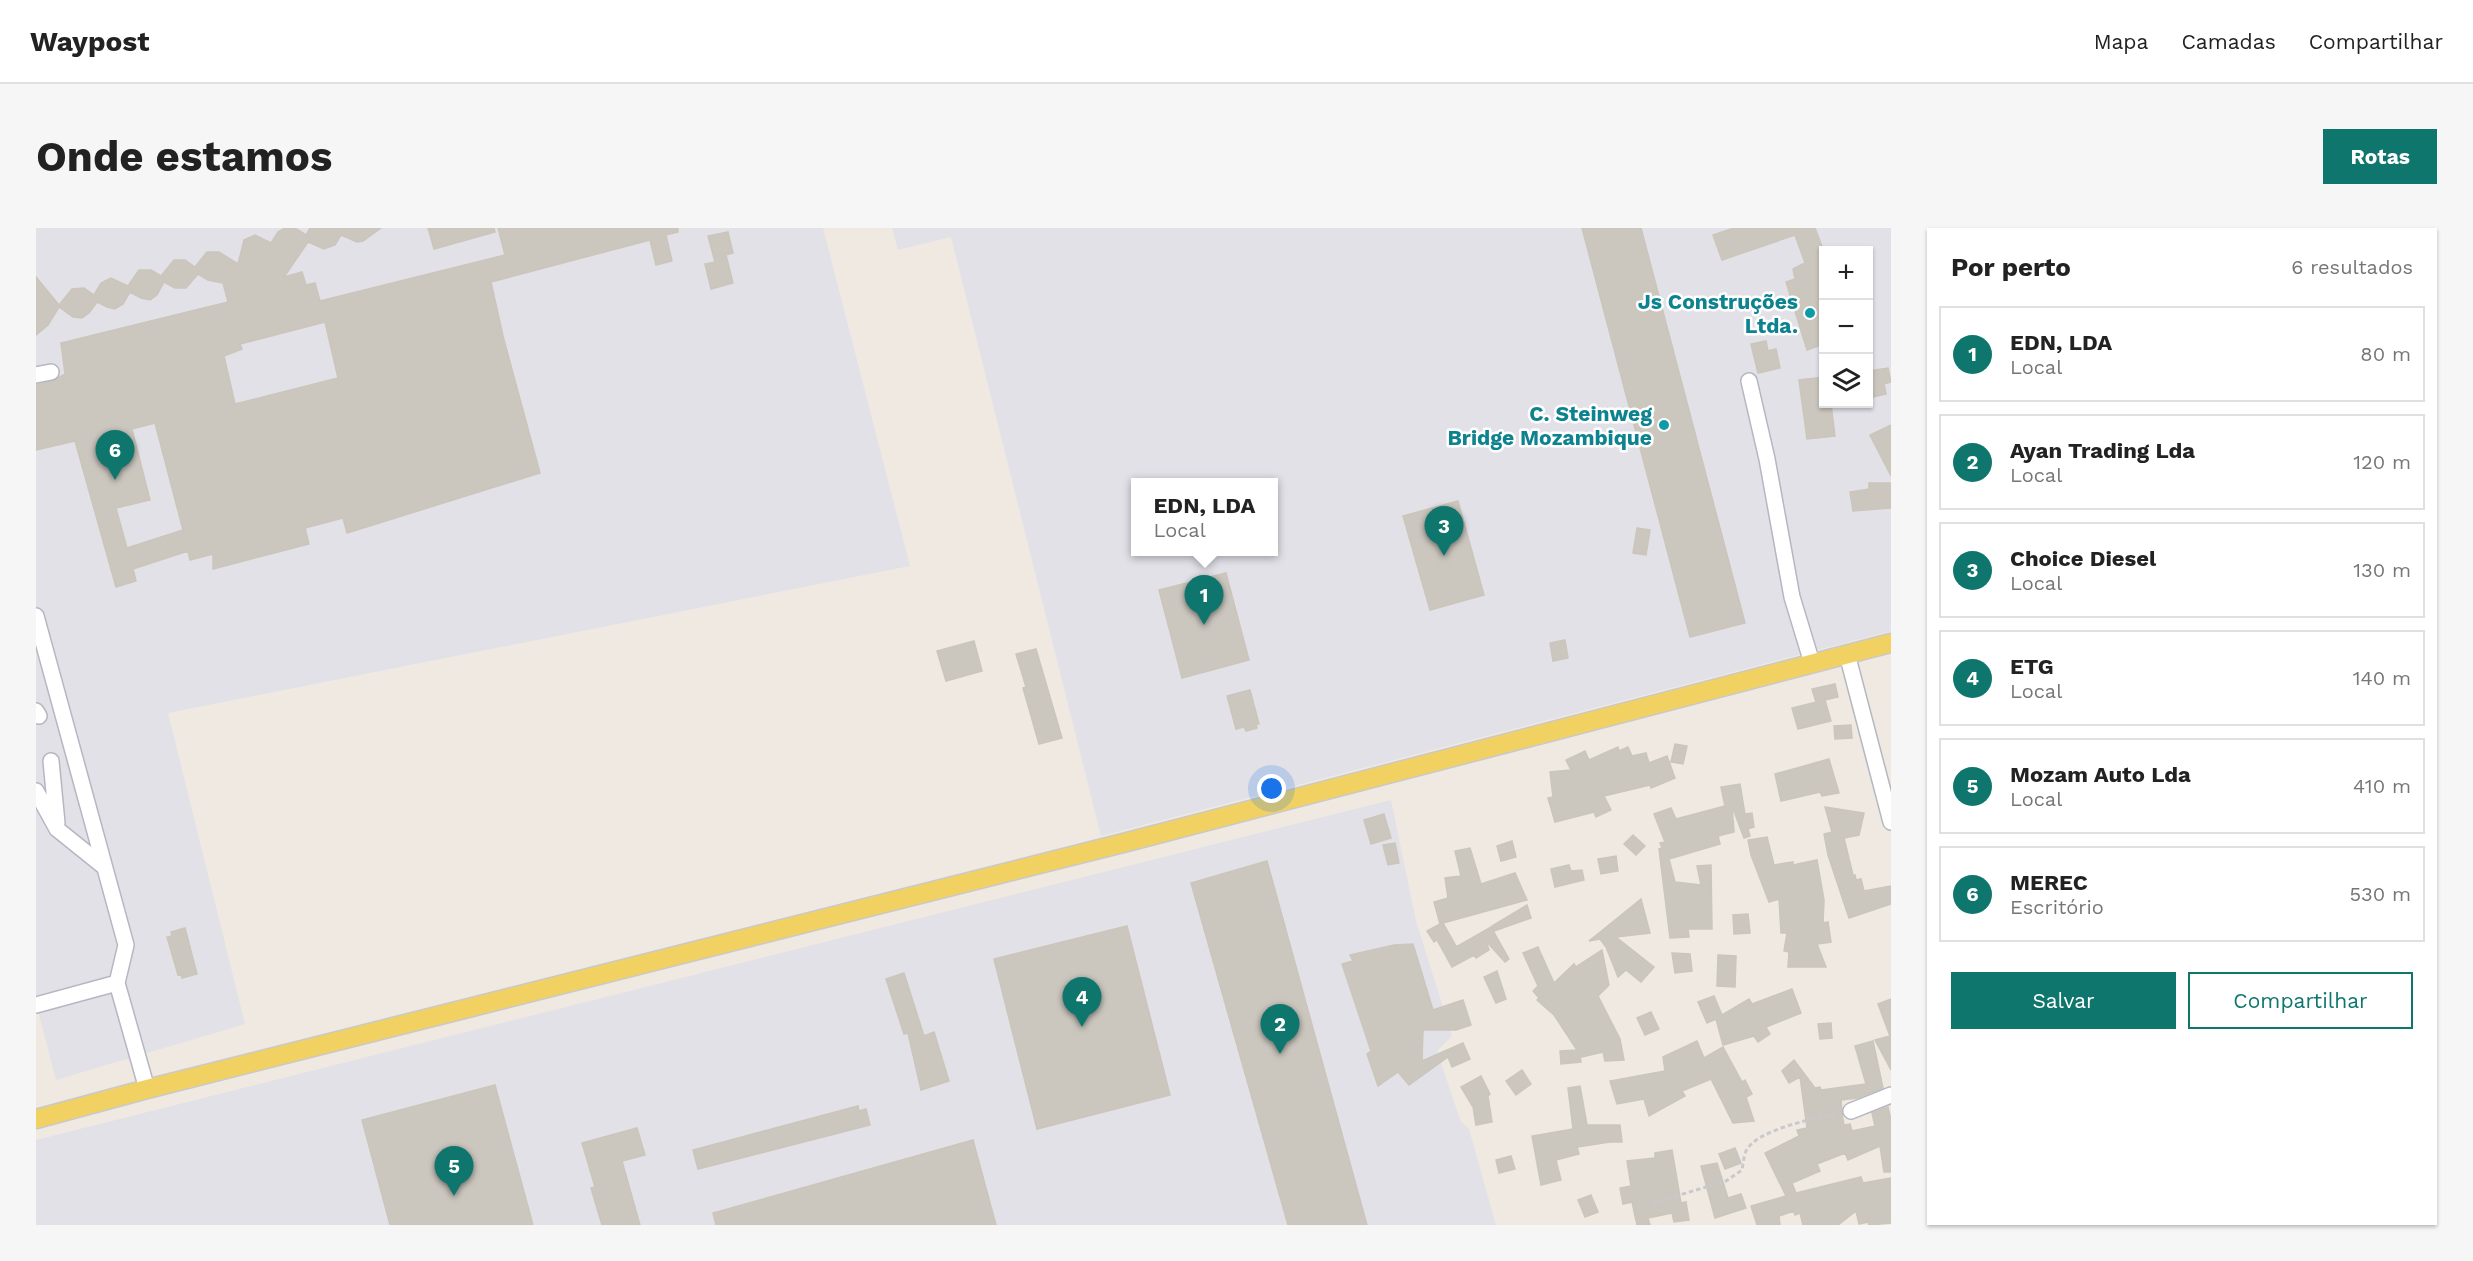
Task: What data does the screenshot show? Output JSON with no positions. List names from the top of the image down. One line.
{"places":["Js Construções Ltda.","C. Steinweg Bridge Mozambique"],"page":{"header":"Waypost","nav":["Mapa","Camadas","Compartilhar"],"buttons":["Rotas",["Salvar","Compartilhar"]],"title":"Onde estamos","heading":["Por perto","6 resultados"],"map_buttons":["+","−"],"list":[{"mark":"1","name":"EDN, LDA","note":"Local","value":"80 m"},{"mark":"2","name":"Ayan Trading Lda","note":"Local","value":"120 m"},{"mark":"3","name":"Choice Diesel","note":"Local","value":"130 m"},{"mark":"4","name":"ETG","note":"Local","value":"140 m"},{"mark":"5","name":"Mozam Auto Lda","note":"Local","value":"410 m"},{"mark":"6","name":"MEREC","note":"Escritório","value":"530 m"}],"pins":["6","3","1","4","2","5"],"popup":["EDN, LDA","Local"]}}
